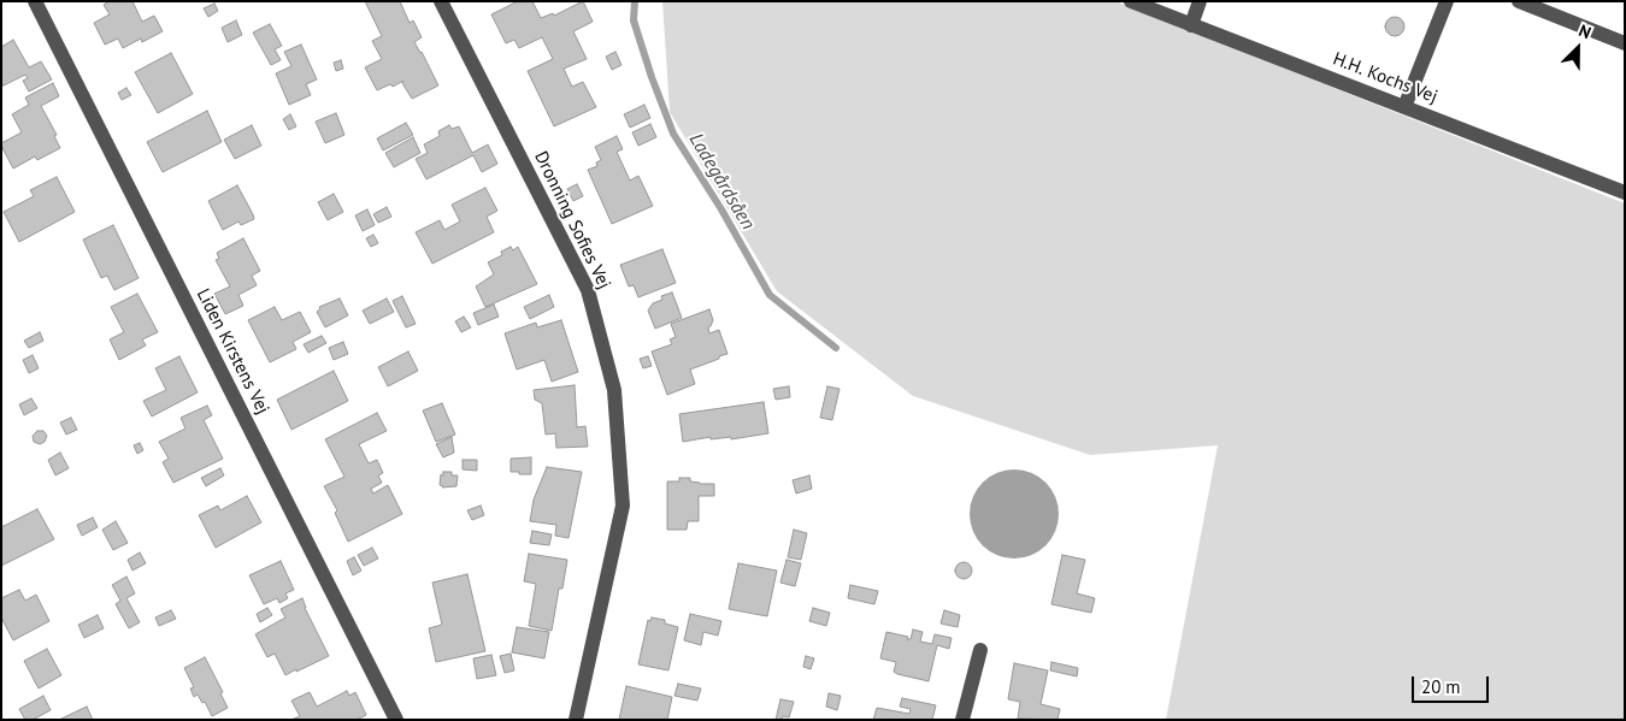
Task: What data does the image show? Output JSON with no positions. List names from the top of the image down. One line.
{"streets":{"street":["H.H. Kochs Vej","Dronning Sofies Vej","Liden Kirstens Vej"]},"water":["Ladegårdsåen"],"scale_bar":"20 m","north":"top right"}
